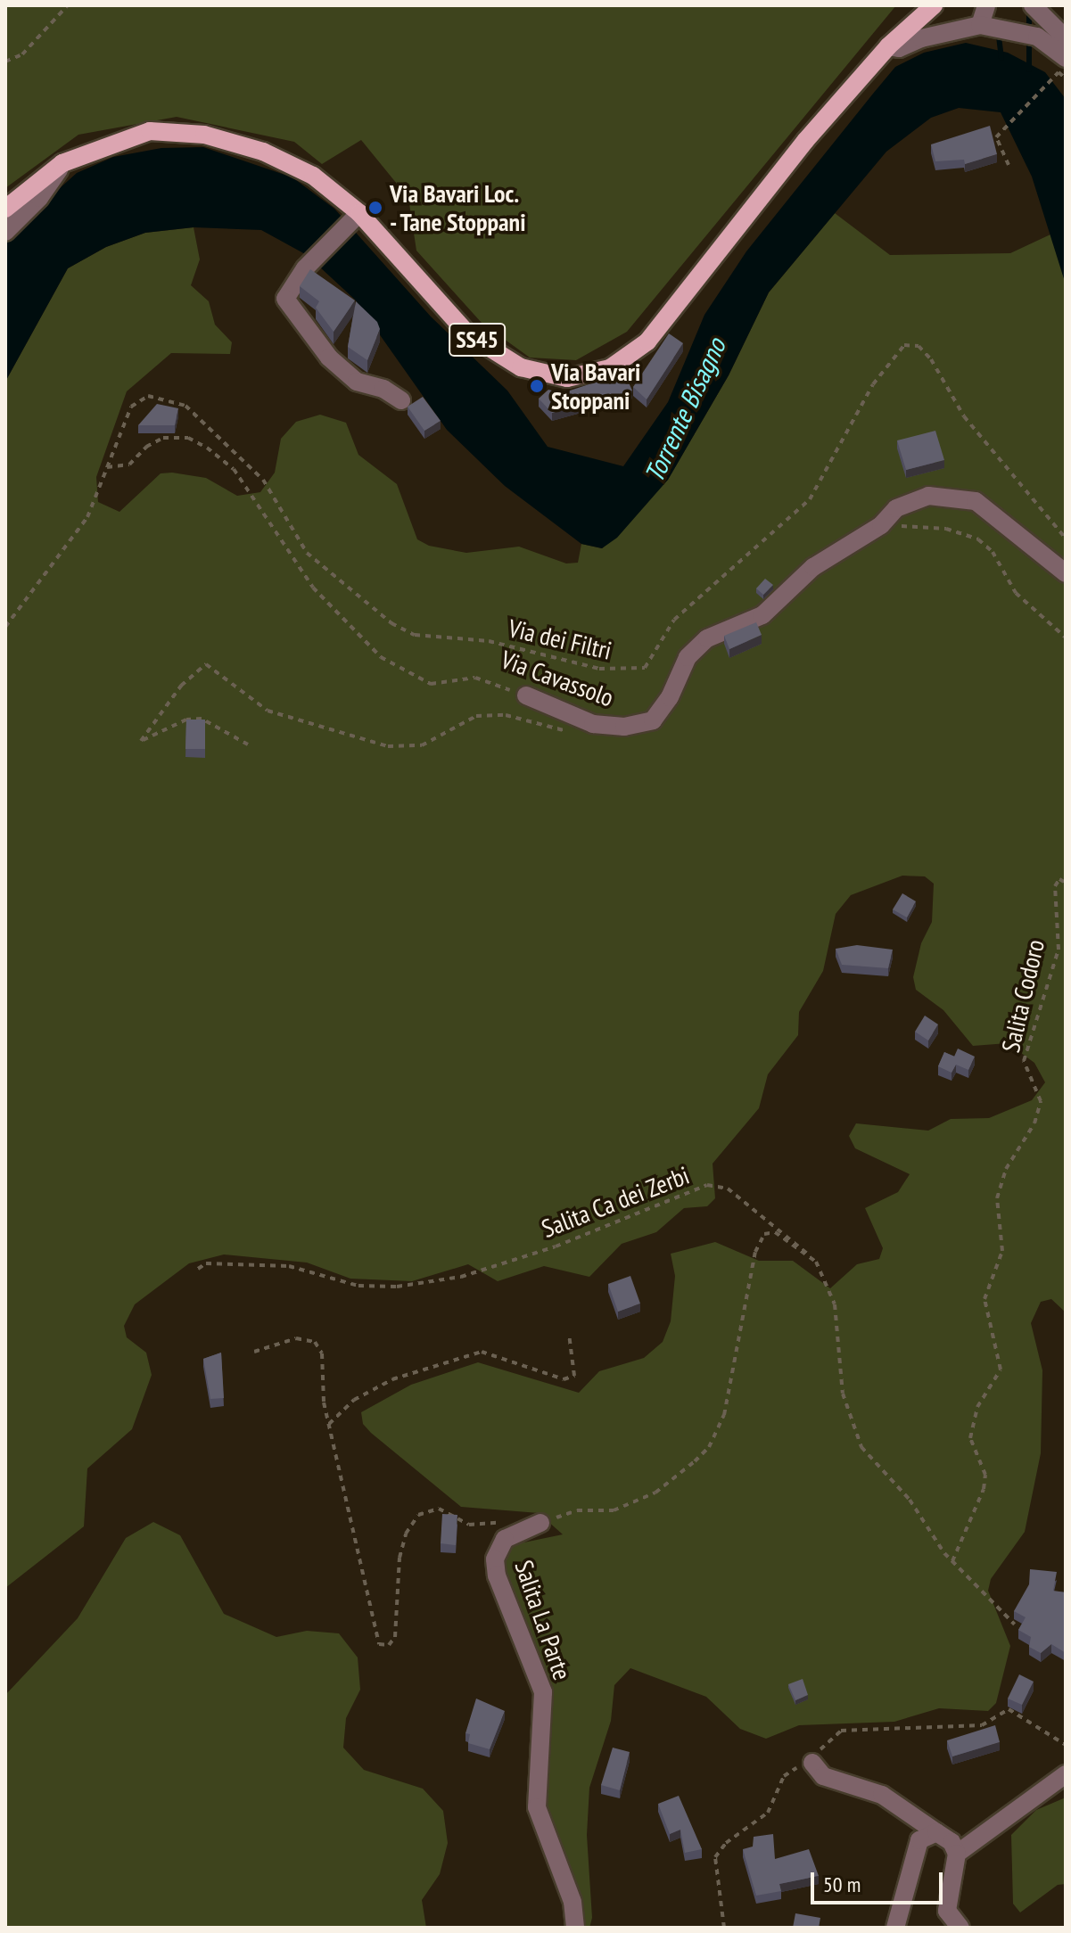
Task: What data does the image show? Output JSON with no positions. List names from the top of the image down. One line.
{"streets":{"main road":["SS45"],"street":["Via Cavassolo","Salita La Parte"],"path":["Via dei Filtri","Salita Codoro","Salita Ca dei Zerbi"]},"crossings":[["Via dei Filtri","Via Cavassolo"],["Salita Codoro","Salita Ca dei Zerbi"],["Salita Ca dei Zerbi","Salita La Parte"]],"water":["Torrente Bisagno"],"places":["Via Bavari Loc. - Tane Stoppani","Via Bavari Stoppani"],"scale_bar":"50 m"}
